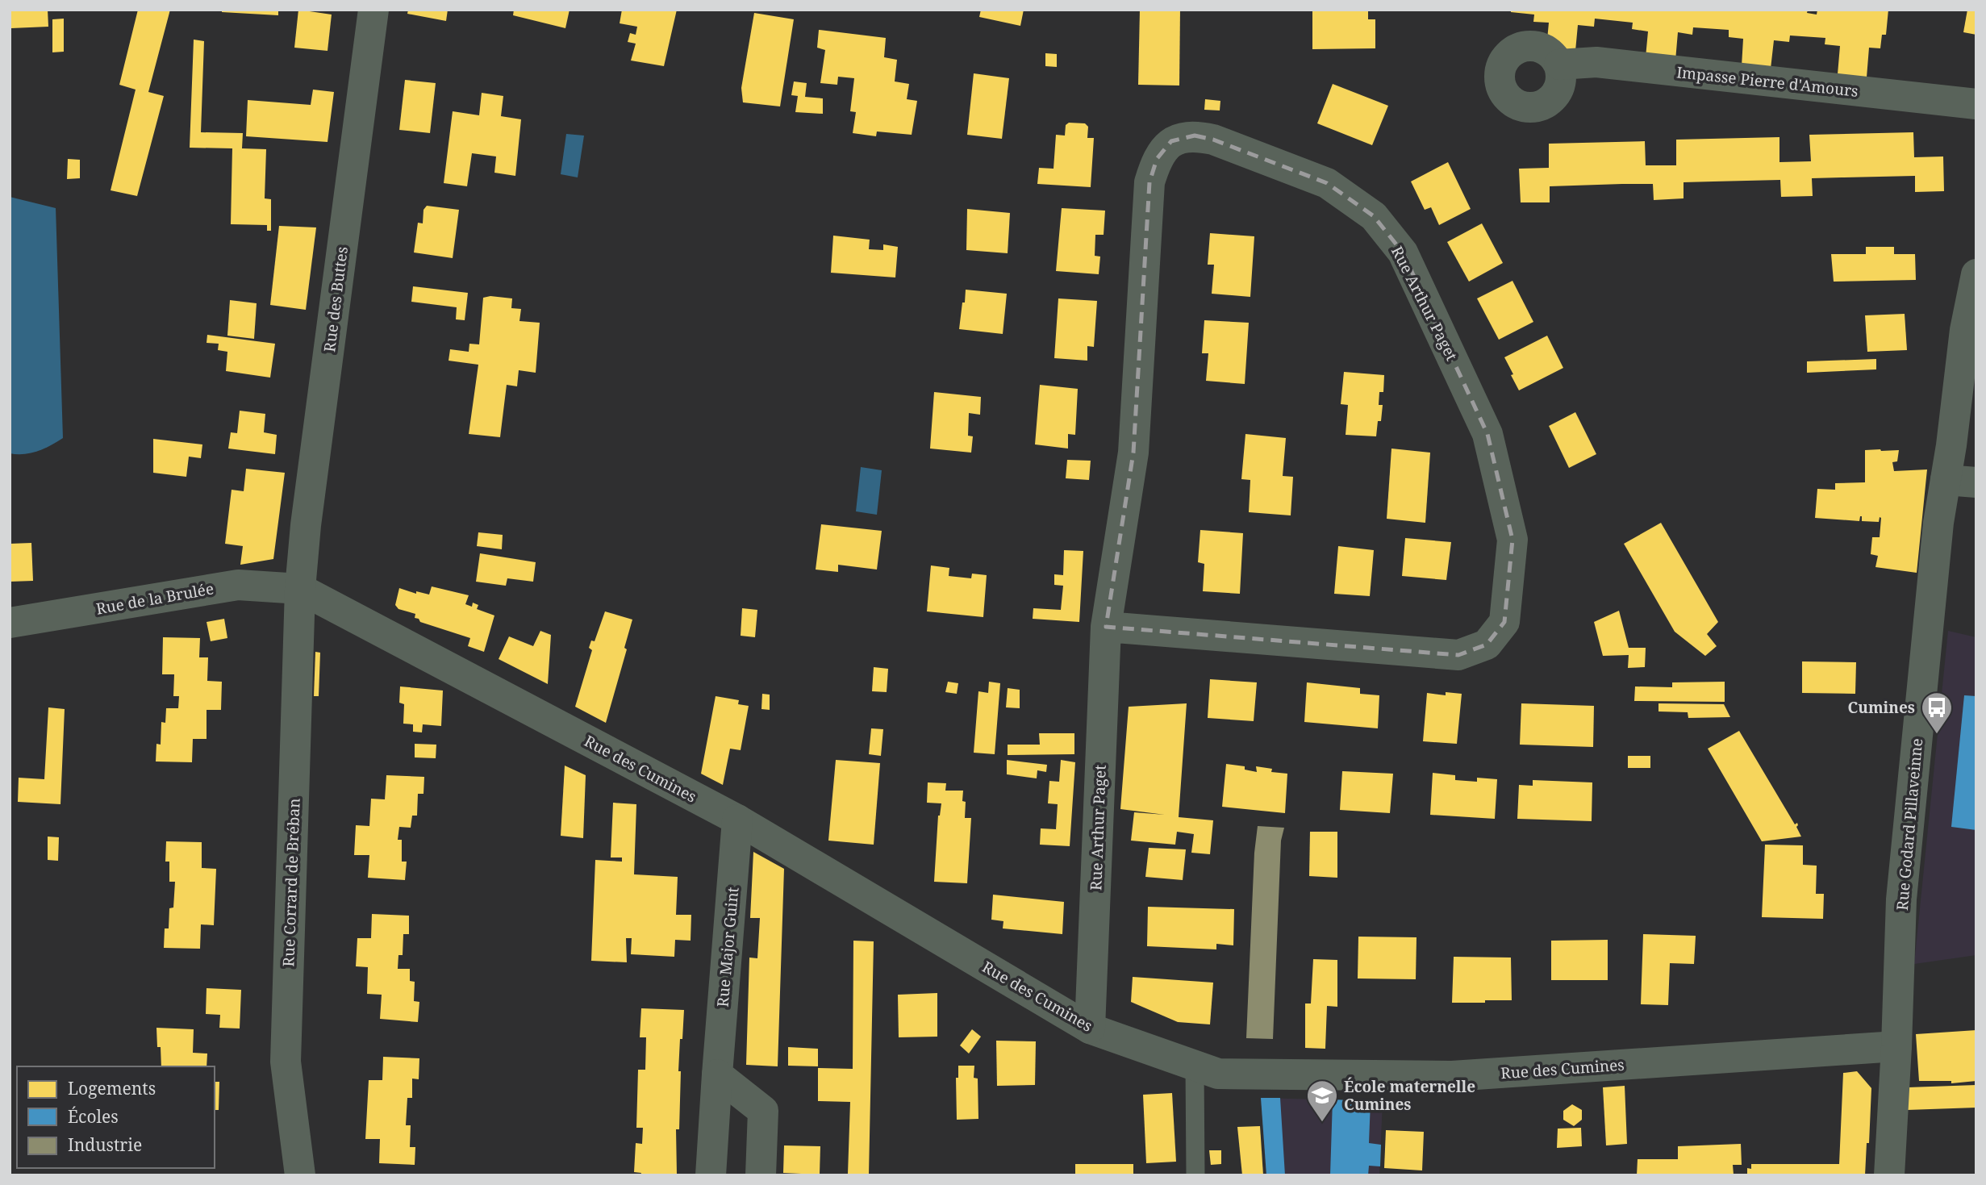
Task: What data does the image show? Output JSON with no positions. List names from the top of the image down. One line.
{"streets":{"street":["Impasse Pierre d'Amours","Rue des Buttes","Rue Arthur Paget","Rue de la Brulée","Rue des Cumines","Rue Godard Pillaveinne","Rue Corrard de Bréban","Rue Major Guint"]},"crossings":[["Rue des Buttes","Rue de la Brulée"],["Rue des Buttes","Rue des Cumines"],["Rue des Buttes","Rue Corrard de Bréban"],["Rue Arthur Paget","Rue des Cumines"],["Rue de la Brulée","Rue des Cumines"],["Rue de la Brulée","Rue Corrard de Bréban"],["Rue des Cumines","Rue Godard Pillaveinne"],["Rue des Cumines","Rue Corrard de Bréban"],["Rue des Cumines","Rue Major Guint"]],"places":{"bus stop":["Cumines"],"school or university":["École maternelle Cumines"]},"legend":["Logements","Écoles","Industrie"]}
